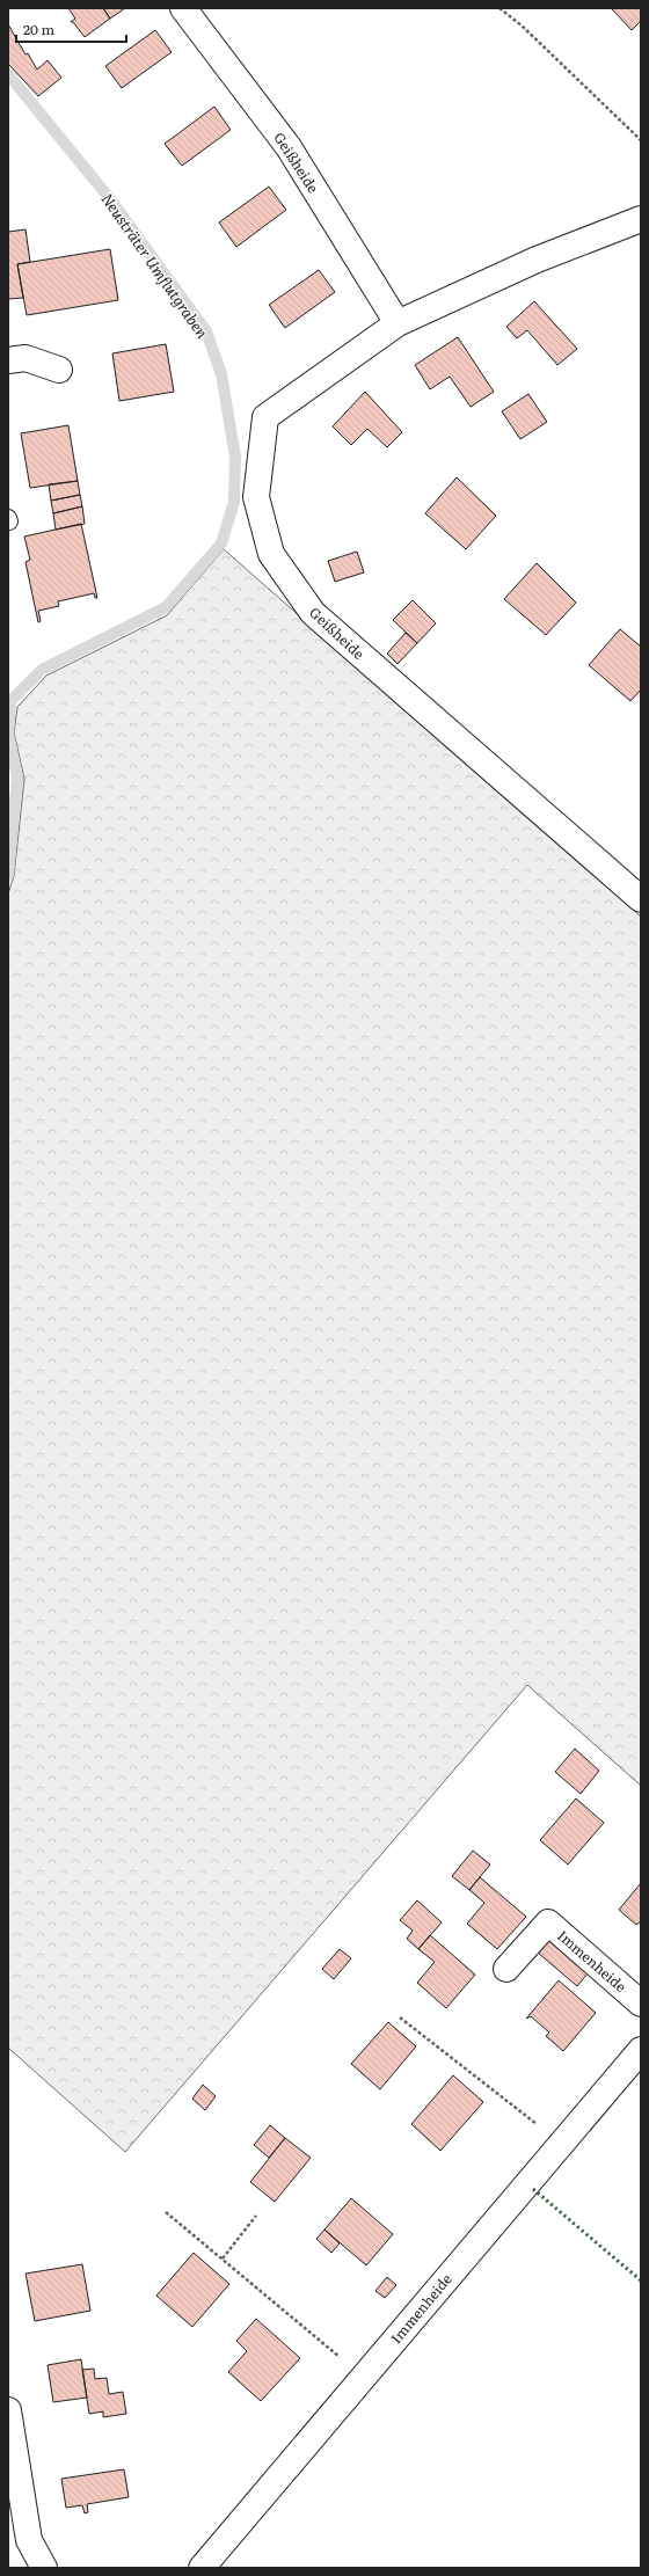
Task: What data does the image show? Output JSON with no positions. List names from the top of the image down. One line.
{"streets":{"street":["Geißheide","Immenheide"]},"water":["Neusträter Umflutgraben"],"scale_bar":"20 m"}
